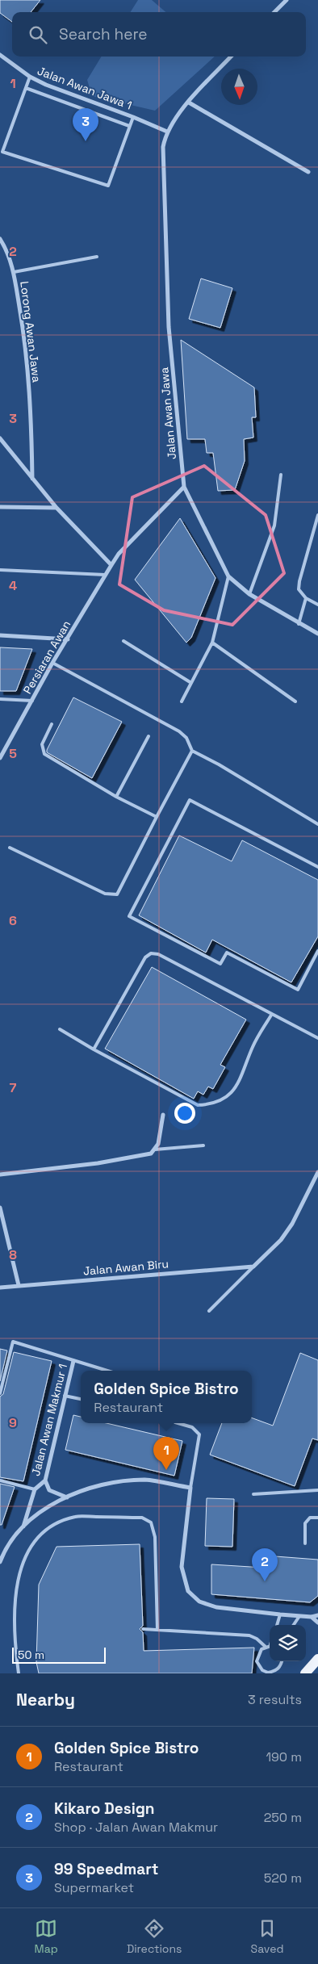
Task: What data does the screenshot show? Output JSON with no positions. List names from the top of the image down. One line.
{"streets":{"street":["Jalan Awan Jawa 1","Lorong Awan Jawa","Jalan Awan Jawa","Persiaran Awan","Jalan Awan Biru","Jalan Awan Makmur 1"]},"crossings":[["Jalan Awan Jawa 1","Jalan Awan Jawa"],["Jalan Awan Jawa","Persiaran Awan"]],"scale_bar":"50 m","north":"bottom","page":{"search":"Search here","pins":["3","1","2"],"popup":["Golden Spice Bistro","Restaurant"],"scale":"50 m","heading":["Nearby","3 results"],"list":[{"mark":"1","name":"Golden Spice Bistro","note":"Restaurant","value":"190 m"},{"mark":"2","name":"Kikaro Design","note":"Shop · Jalan Awan Makmur","value":"250 m"},{"mark":"3","name":"99 Speedmart","note":"Supermarket","value":"520 m"}],"nav":["Map","Directions","Saved"]},"grid":{"rows":["1","2","3","4","5","6","7","8","9"]}}
